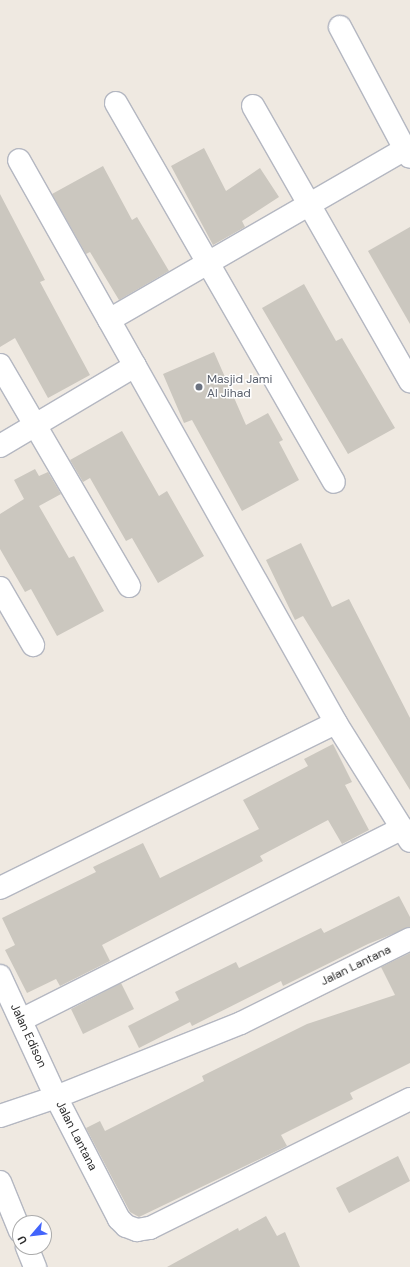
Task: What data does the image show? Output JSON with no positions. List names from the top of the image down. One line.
{"streets":{"street":["Jalan Lantana","Jalan Edison"]},"crossings":[["Jalan Lantana","Jalan Edison"]],"places":["Masjid Jami Al Jihad"],"north":"bottom left"}
